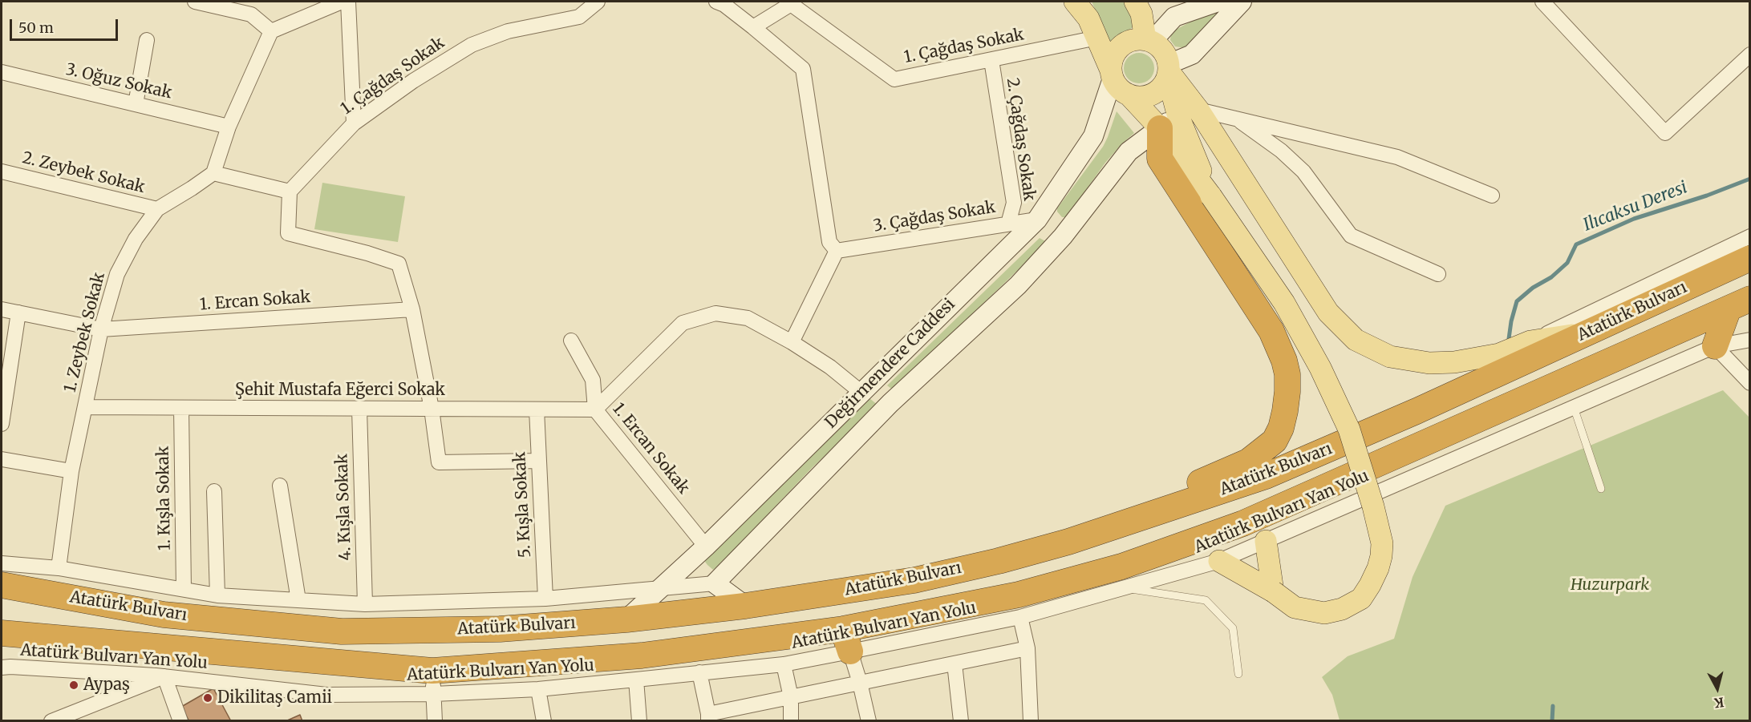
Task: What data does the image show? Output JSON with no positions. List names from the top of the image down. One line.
{"streets":{"highway":["Atatürk Bulvarı"],"street":["1. Çağdaş Sokak","3. Oğuz Sokak","2. Çağdaş Sokak","2. Zeybek Sokak","3. Çağdaş Sokak","1. Ercan Sokak","1. Zeybek Sokak","Değirmendere Caddesi","Şehit Mustafa Eğerci Sokak","1. Kışla Sokak","5. Kışla Sokak","4. Kışla Sokak","Atatürk Bulvarı Yan Yolu"]},"crossings":[["1. Çağdaş Sokak","2. Çağdaş Sokak"],["2. Çağdaş Sokak","3. Çağdaş Sokak"],["2. Zeybek Sokak","1. Zeybek Sokak"],["3. Çağdaş Sokak","Değirmendere Caddesi"],["1. Ercan Sokak","1. Zeybek Sokak"],["1. Ercan Sokak","Değirmendere Caddesi"],["1. Ercan Sokak","Şehit Mustafa Eğerci Sokak"],["Atatürk Bulvarı","Değirmendere Caddesi"],["Atatürk Bulvarı","Atatürk Bulvarı Yan Yolu"],["1. Zeybek Sokak","Şehit Mustafa Eğerci Sokak"],["Şehit Mustafa Eğerci Sokak","1. Kışla Sokak"],["Şehit Mustafa Eğerci Sokak","5. Kışla Sokak"],["Şehit Mustafa Eğerci Sokak","4. Kışla Sokak"]],"water":["Ilıcaksu Deresi"],"parks":["Huzurpark"],"places":["Aypaş","Dikilitaş Camii"],"scale_bar":"50 m","north":"bottom"}
